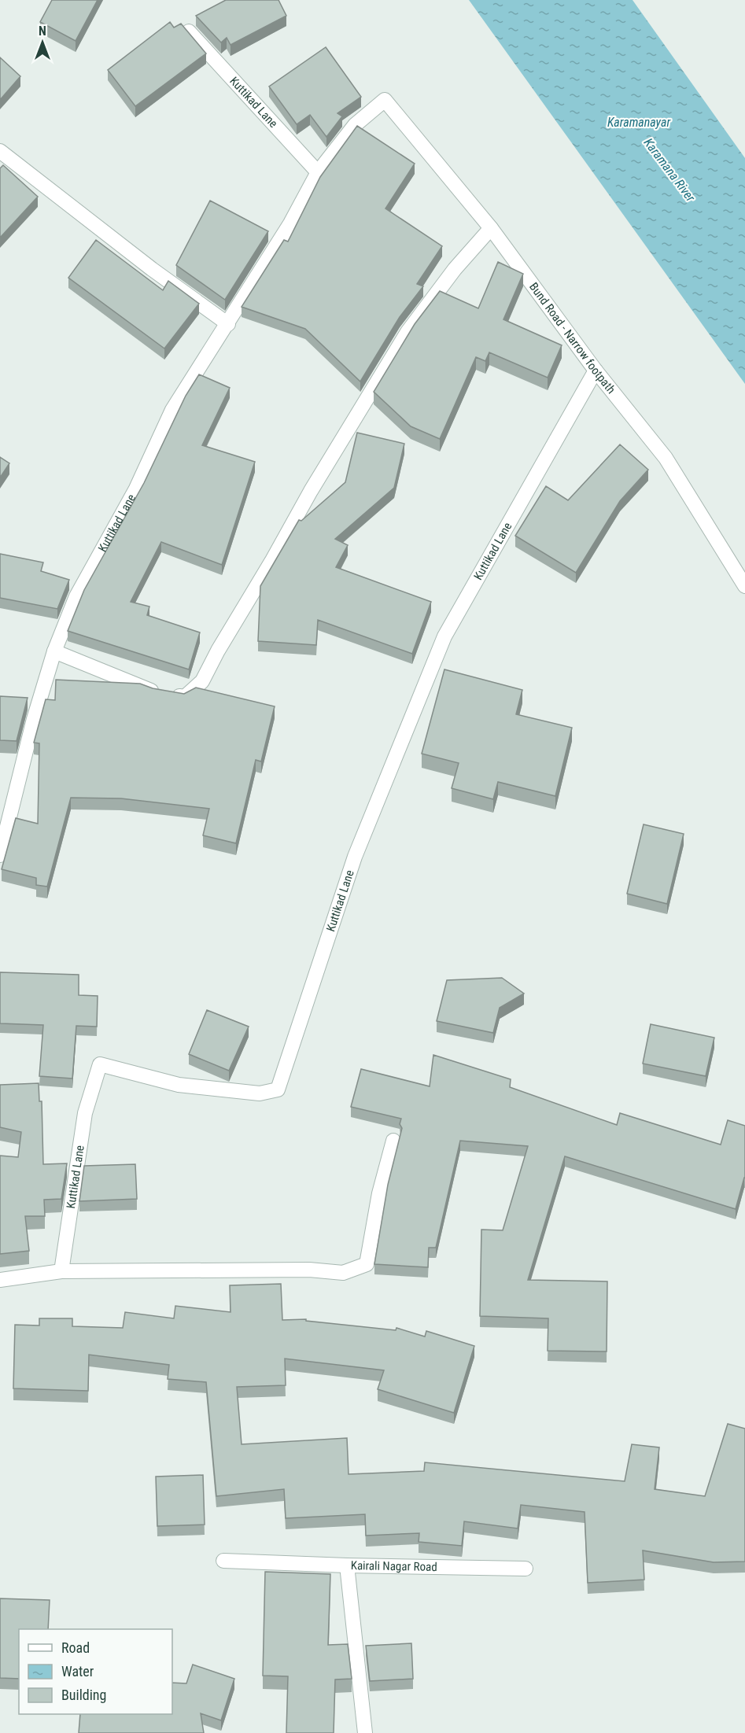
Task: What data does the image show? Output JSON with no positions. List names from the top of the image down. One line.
{"streets":{"street":["Kuttikad Lane","Bund Road - Narrow footpath","Kairali Nagar Road"]},"crossings":[["Kuttikad Lane","Bund Road - Narrow footpath"]],"water":["Karamanayar","Karamana River"],"legend":["Road","Water","Building"],"north":"top"}
